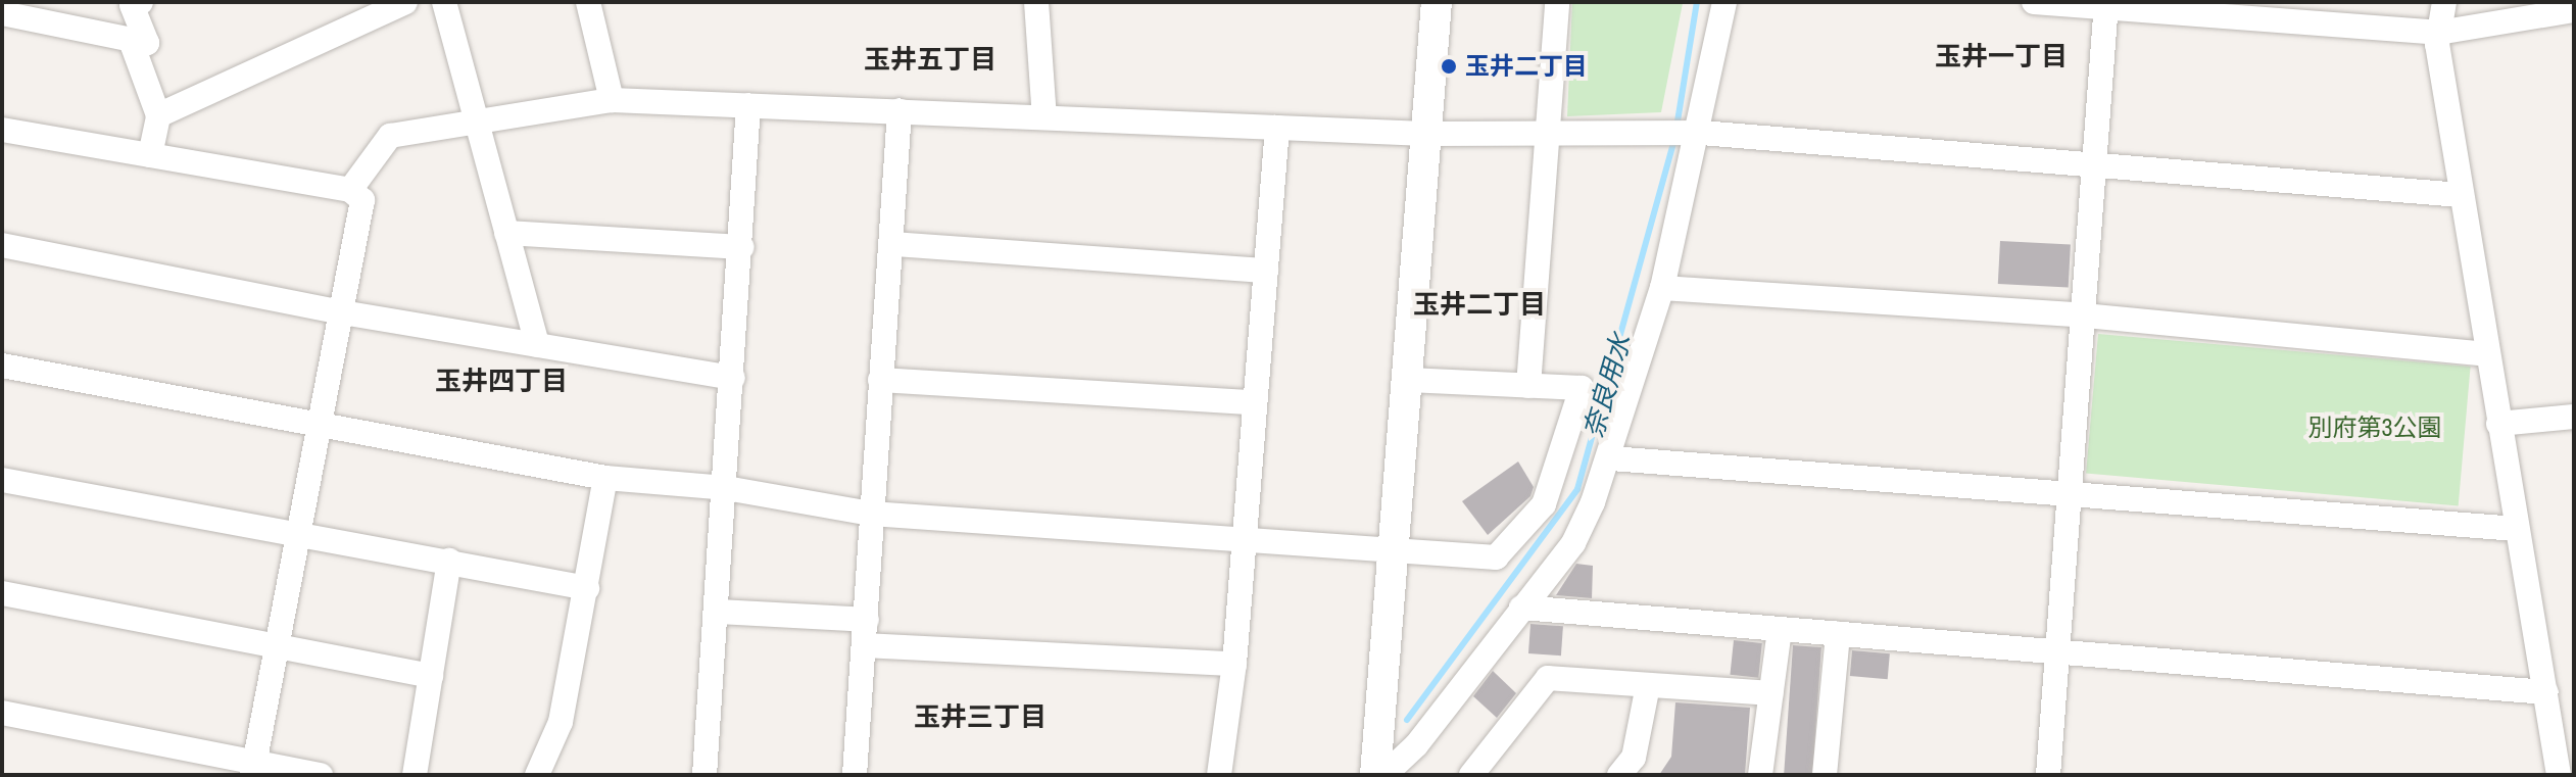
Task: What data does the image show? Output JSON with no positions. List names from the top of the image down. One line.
{"districts":["玉井一丁目","玉井五丁目","玉井二丁目","玉井四丁目","玉井三丁目"],"water":["奈良用水"],"parks":["別府第3公園"],"places":["玉井二丁目"]}
